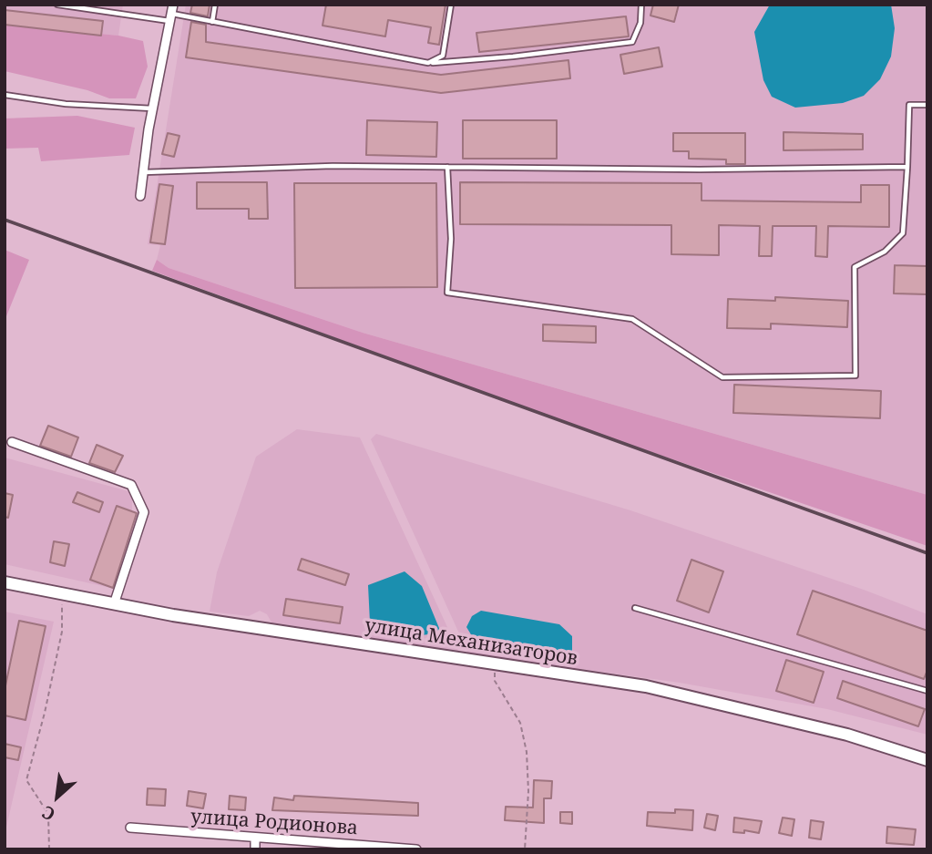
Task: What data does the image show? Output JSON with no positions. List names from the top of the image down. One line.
{"streets":{"street":["улица Механизаторов","улица Родионова"]},"north":"bottom left"}
